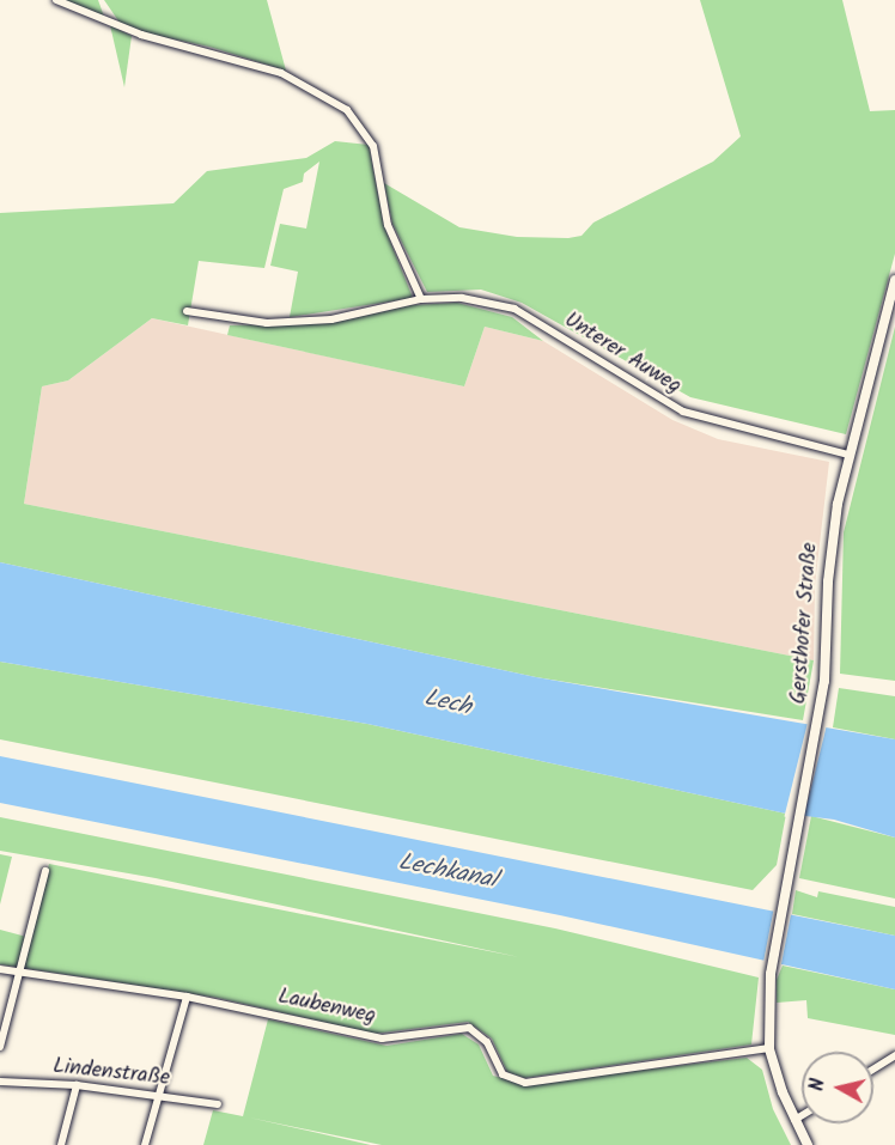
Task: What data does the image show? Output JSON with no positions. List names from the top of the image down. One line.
{"streets":{"main road":["Gersthofer Straße"],"street":["Unterer Auweg","Laubenweg","Lindenstraße"]},"crossings":[["Unterer Auweg","Gersthofer Straße"],["Gersthofer Straße","Laubenweg"]],"water":["Lech","Lechkanal"],"north":"left"}
